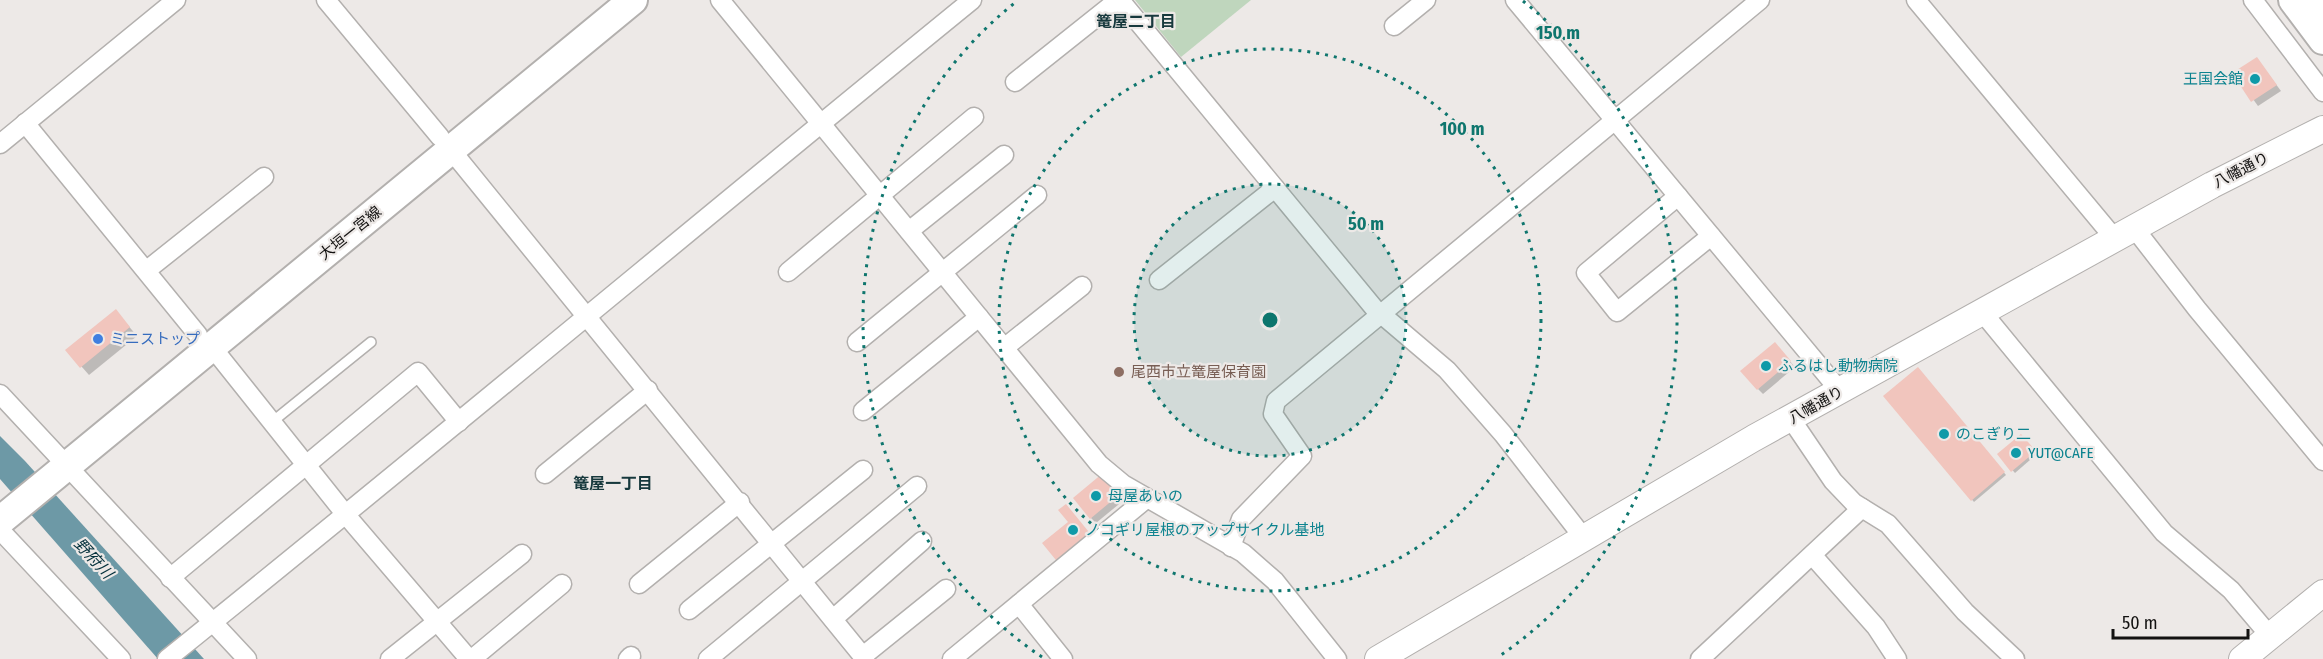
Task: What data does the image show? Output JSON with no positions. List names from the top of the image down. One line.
{"streets":{"main road":["大垣一宮線"],"street":["八幡通り"]},"districts":["篭屋二丁目","篭屋一丁目"],"water":["野府川"],"places":["王国会館","ミニストップ","ふるはし動物病院","尾西市立篭屋保育園","のこぎり二","YUT@CAFE","母屋あいの","ノコギリ屋根のアップサイクル基地"],"scale_bar":"50 m","rings":["150 m","100 m","50 m"]}
